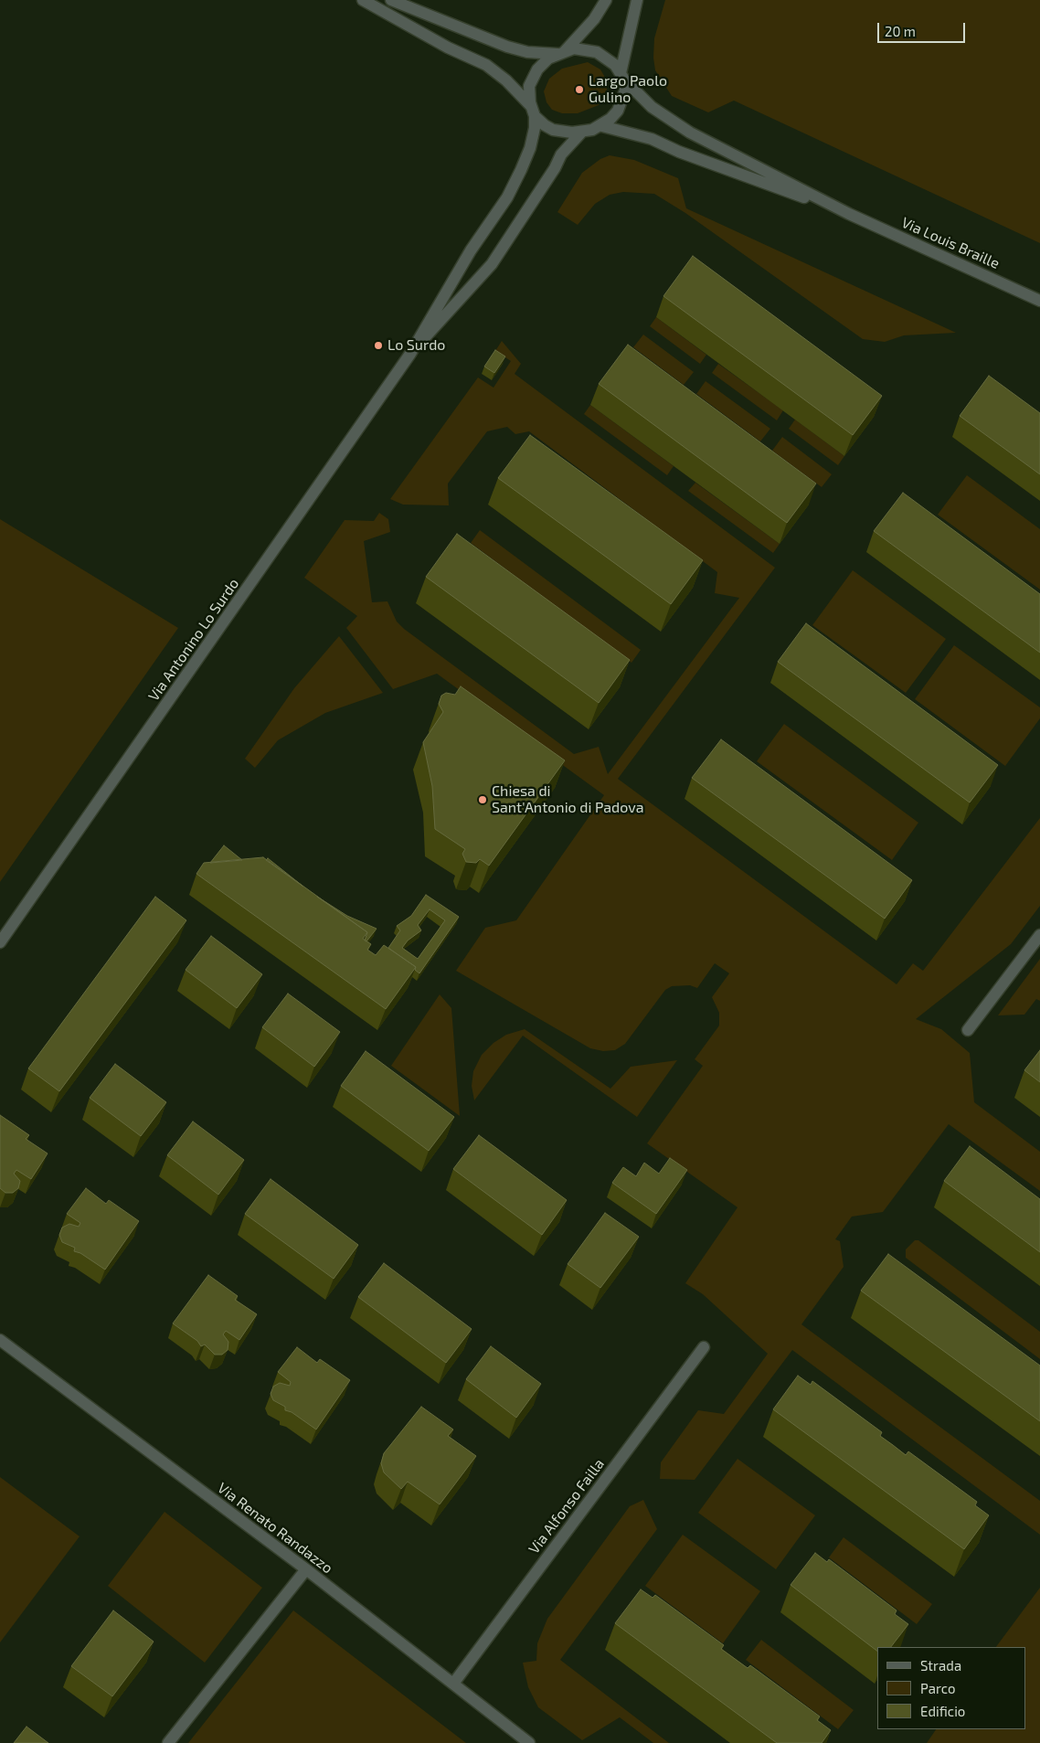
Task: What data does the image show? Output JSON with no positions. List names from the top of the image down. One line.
{"streets":{"street":["Via Louis Braille","Via Antonino Lo Surdo","Via Alfonso Failla","Via Renato Randazzo"]},"crossings":[["Via Alfonso Failla","Via Renato Randazzo"]],"places":["Largo Paolo Gulino","Lo Surdo","Chiesa di Sant'Antonio di Padova"],"legend":["Strada","Parco","Edificio"],"scale_bar":"20 m"}
